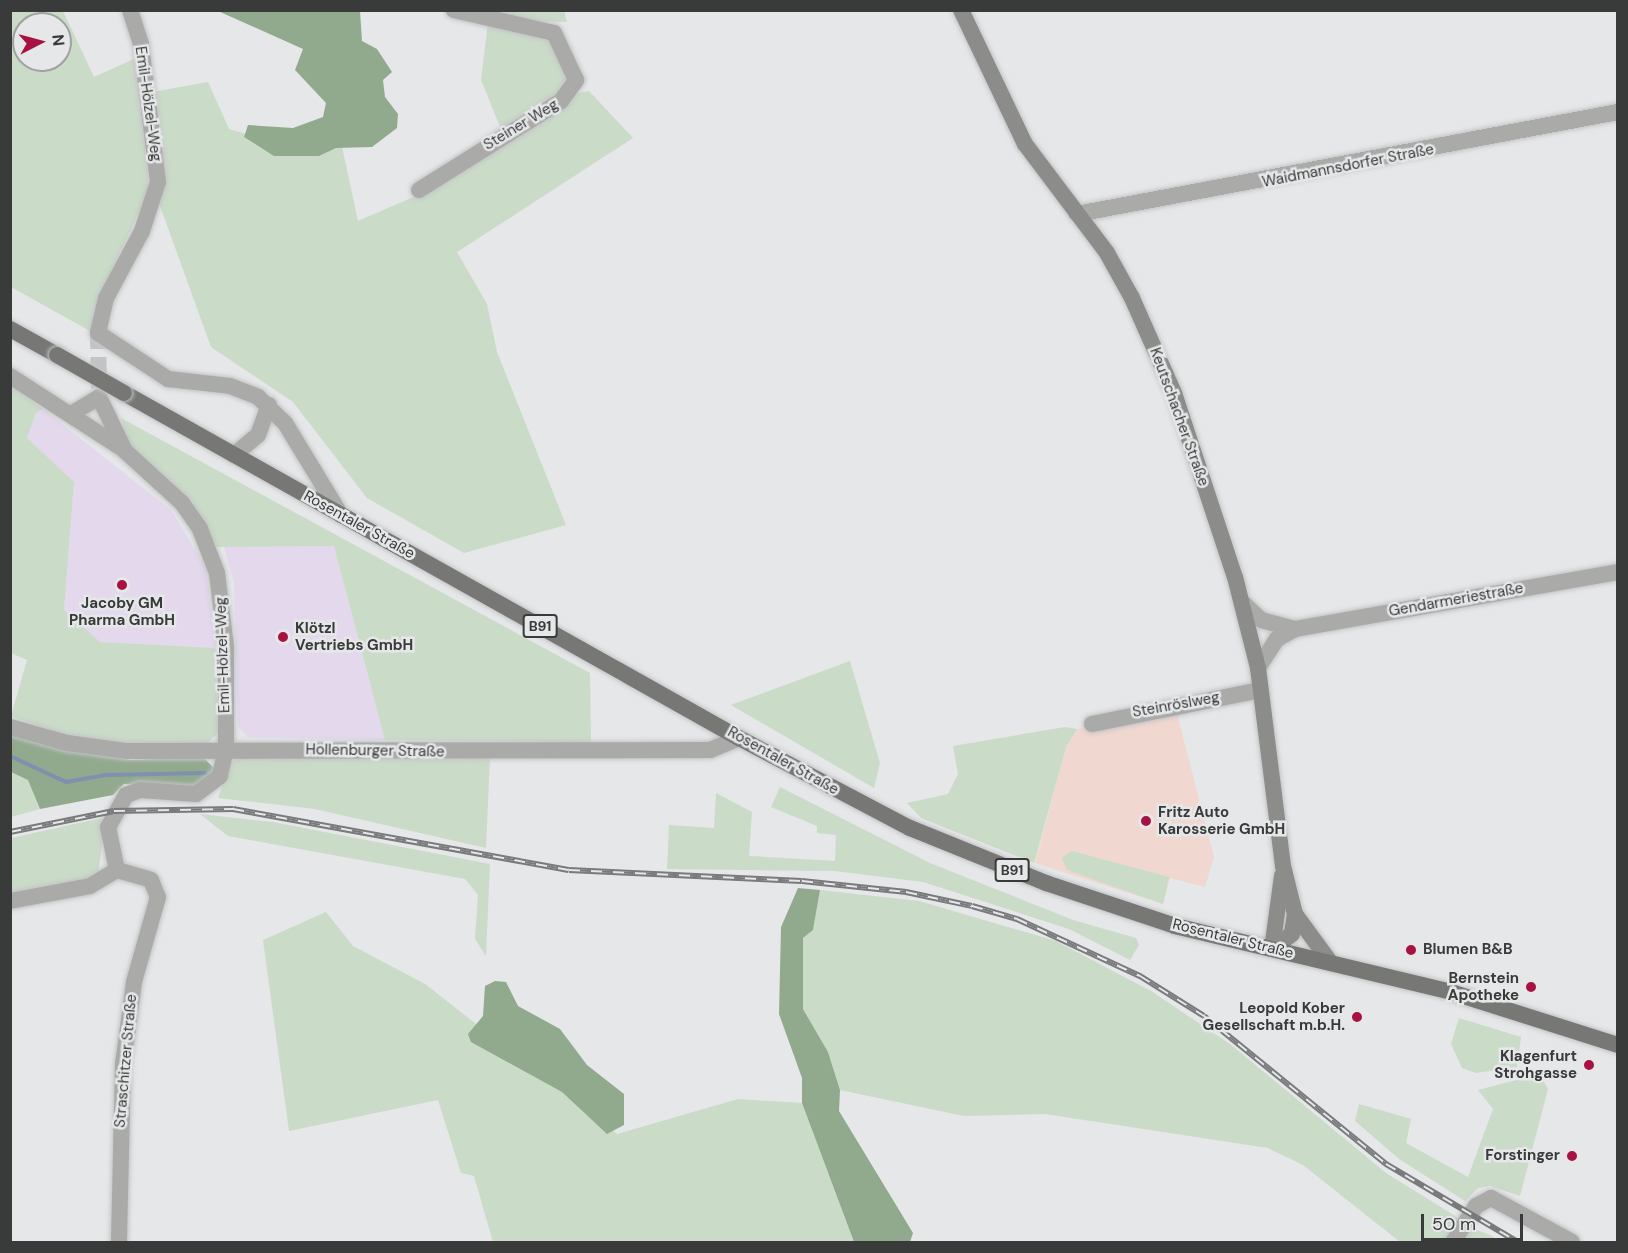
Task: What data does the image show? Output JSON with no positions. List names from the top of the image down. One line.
{"streets":{"main road":["Keutschacher Straße","Rosentaler Straße","B91"],"street":["Emil-Hölzel-Weg","Steiner Weg","Waidmannsdorfer Straße","Gendarmeriestraße","Steinröslweg","Hollenburger Straße","Straschitzer Straße"]},"crossings":[["Emil-Hölzel-Weg","Rosentaler Straße"],["Emil-Hölzel-Weg","Hollenburger Straße"],["Waidmannsdorfer Straße","Keutschacher Straße"],["Keutschacher Straße","Gendarmeriestraße"],["Keutschacher Straße","Steinröslweg"],["Rosentaler Straße","Hollenburger Straße"]],"places":["Jacoby GM Pharma GmbH","Klötzl Vertriebs GmbH","Fritz Auto Karosserie GmbH","Blumen B&B","Bernstein Apotheke","Leopold Kober Gesellschaft m.b.H.","Klagenfurt Strohgasse","Forstinger"],"scale_bar":"50 m","north":"right"}
